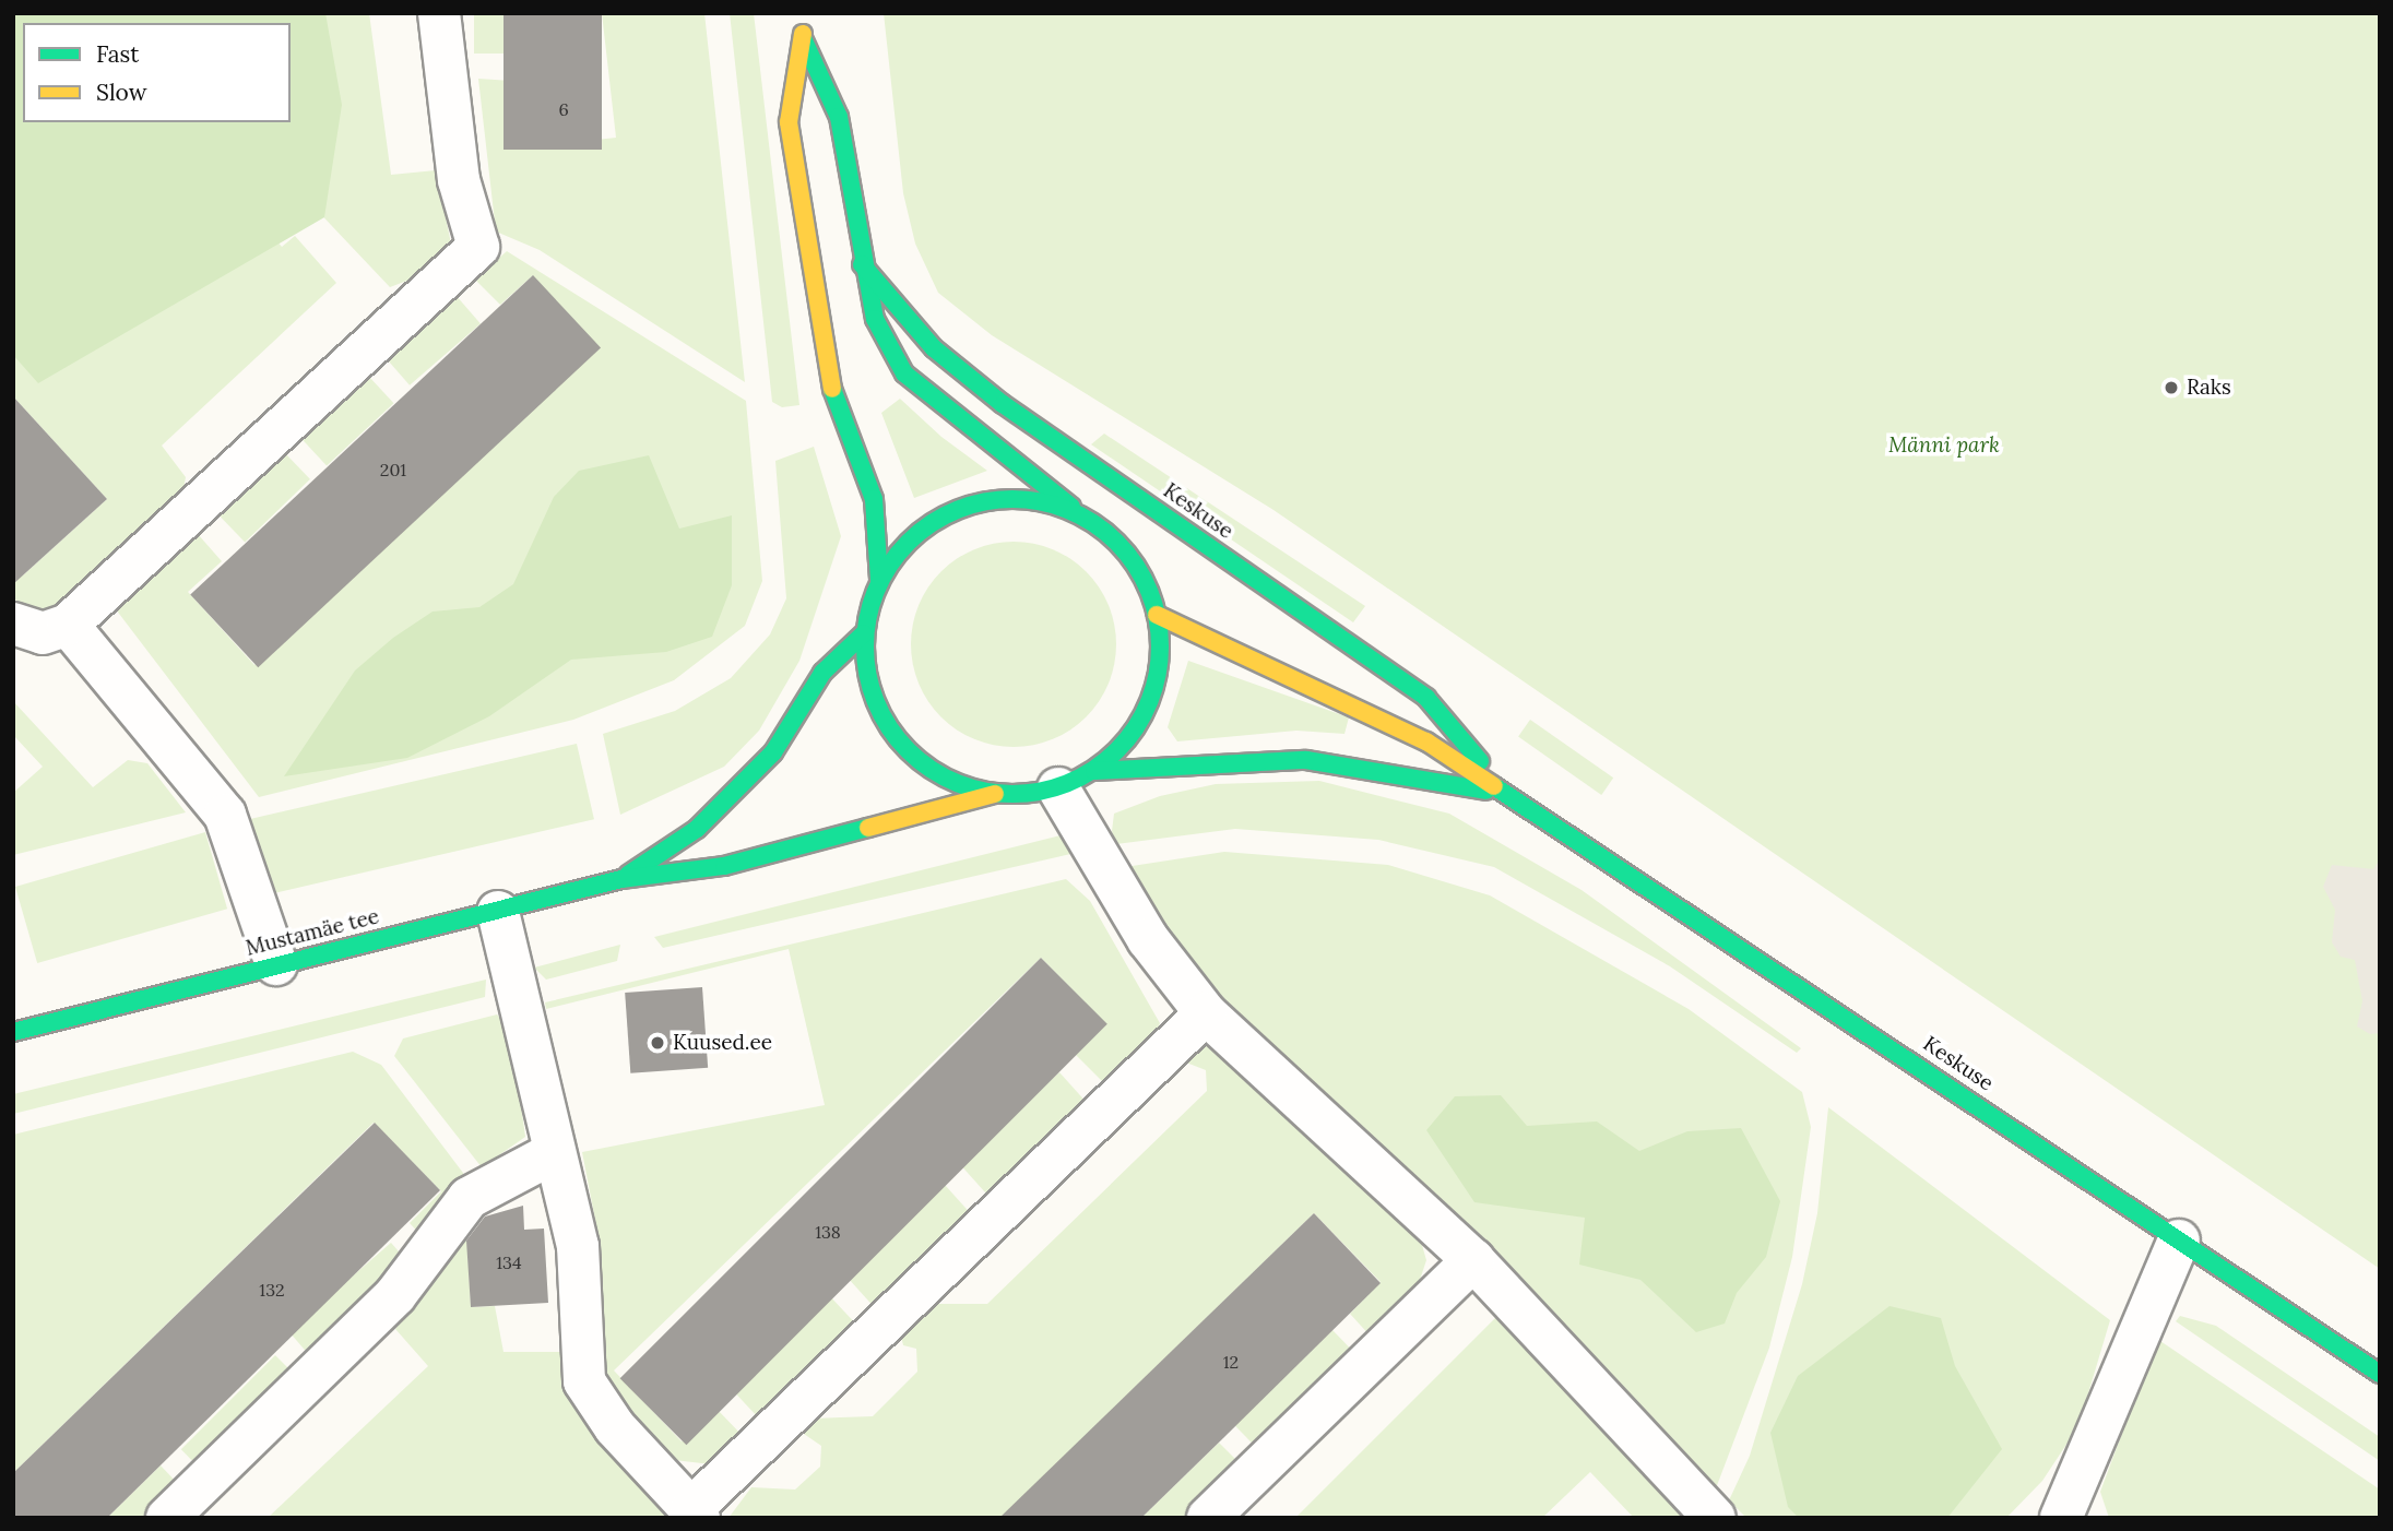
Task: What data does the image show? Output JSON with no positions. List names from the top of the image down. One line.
{"streets":{"main road":["Keskuse","Mustamäe tee"]},"crossings":[["Keskuse","Mustamäe tee"]],"parks":["Männi park"],"places":["Raks","Kuused.ee"],"house_numbers":["6","201","138","134","132","12"],"legend":["Fast","Slow"]}
